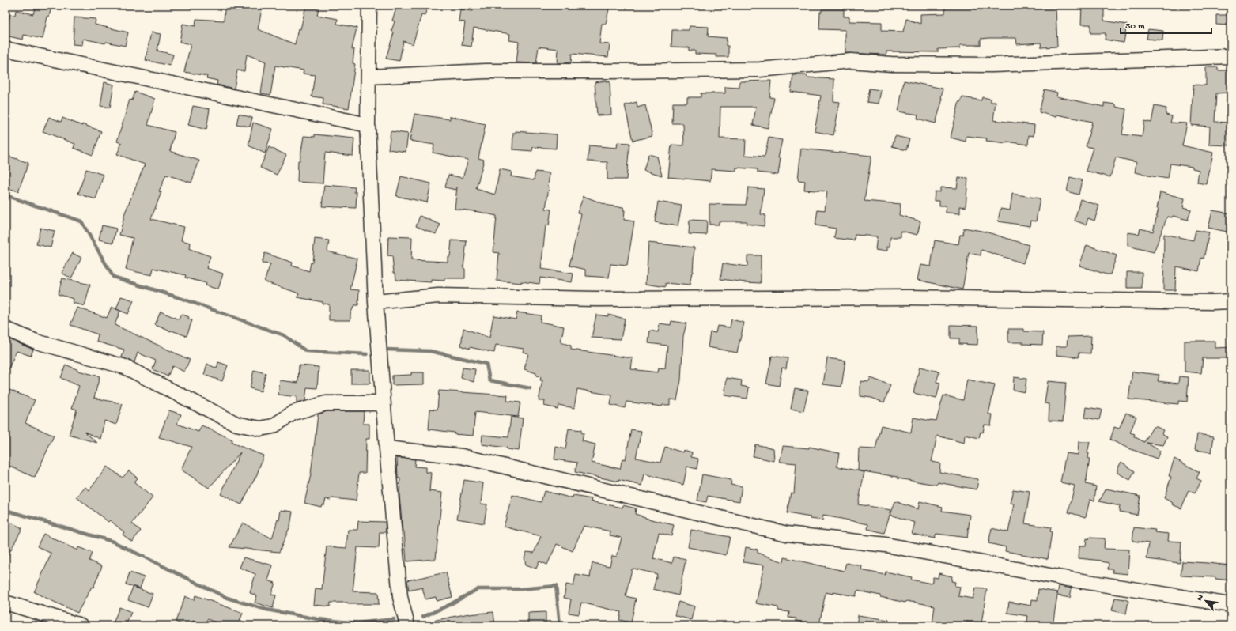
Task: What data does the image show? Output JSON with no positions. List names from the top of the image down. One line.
{"scale_bar":"50 m","north":"top left"}
